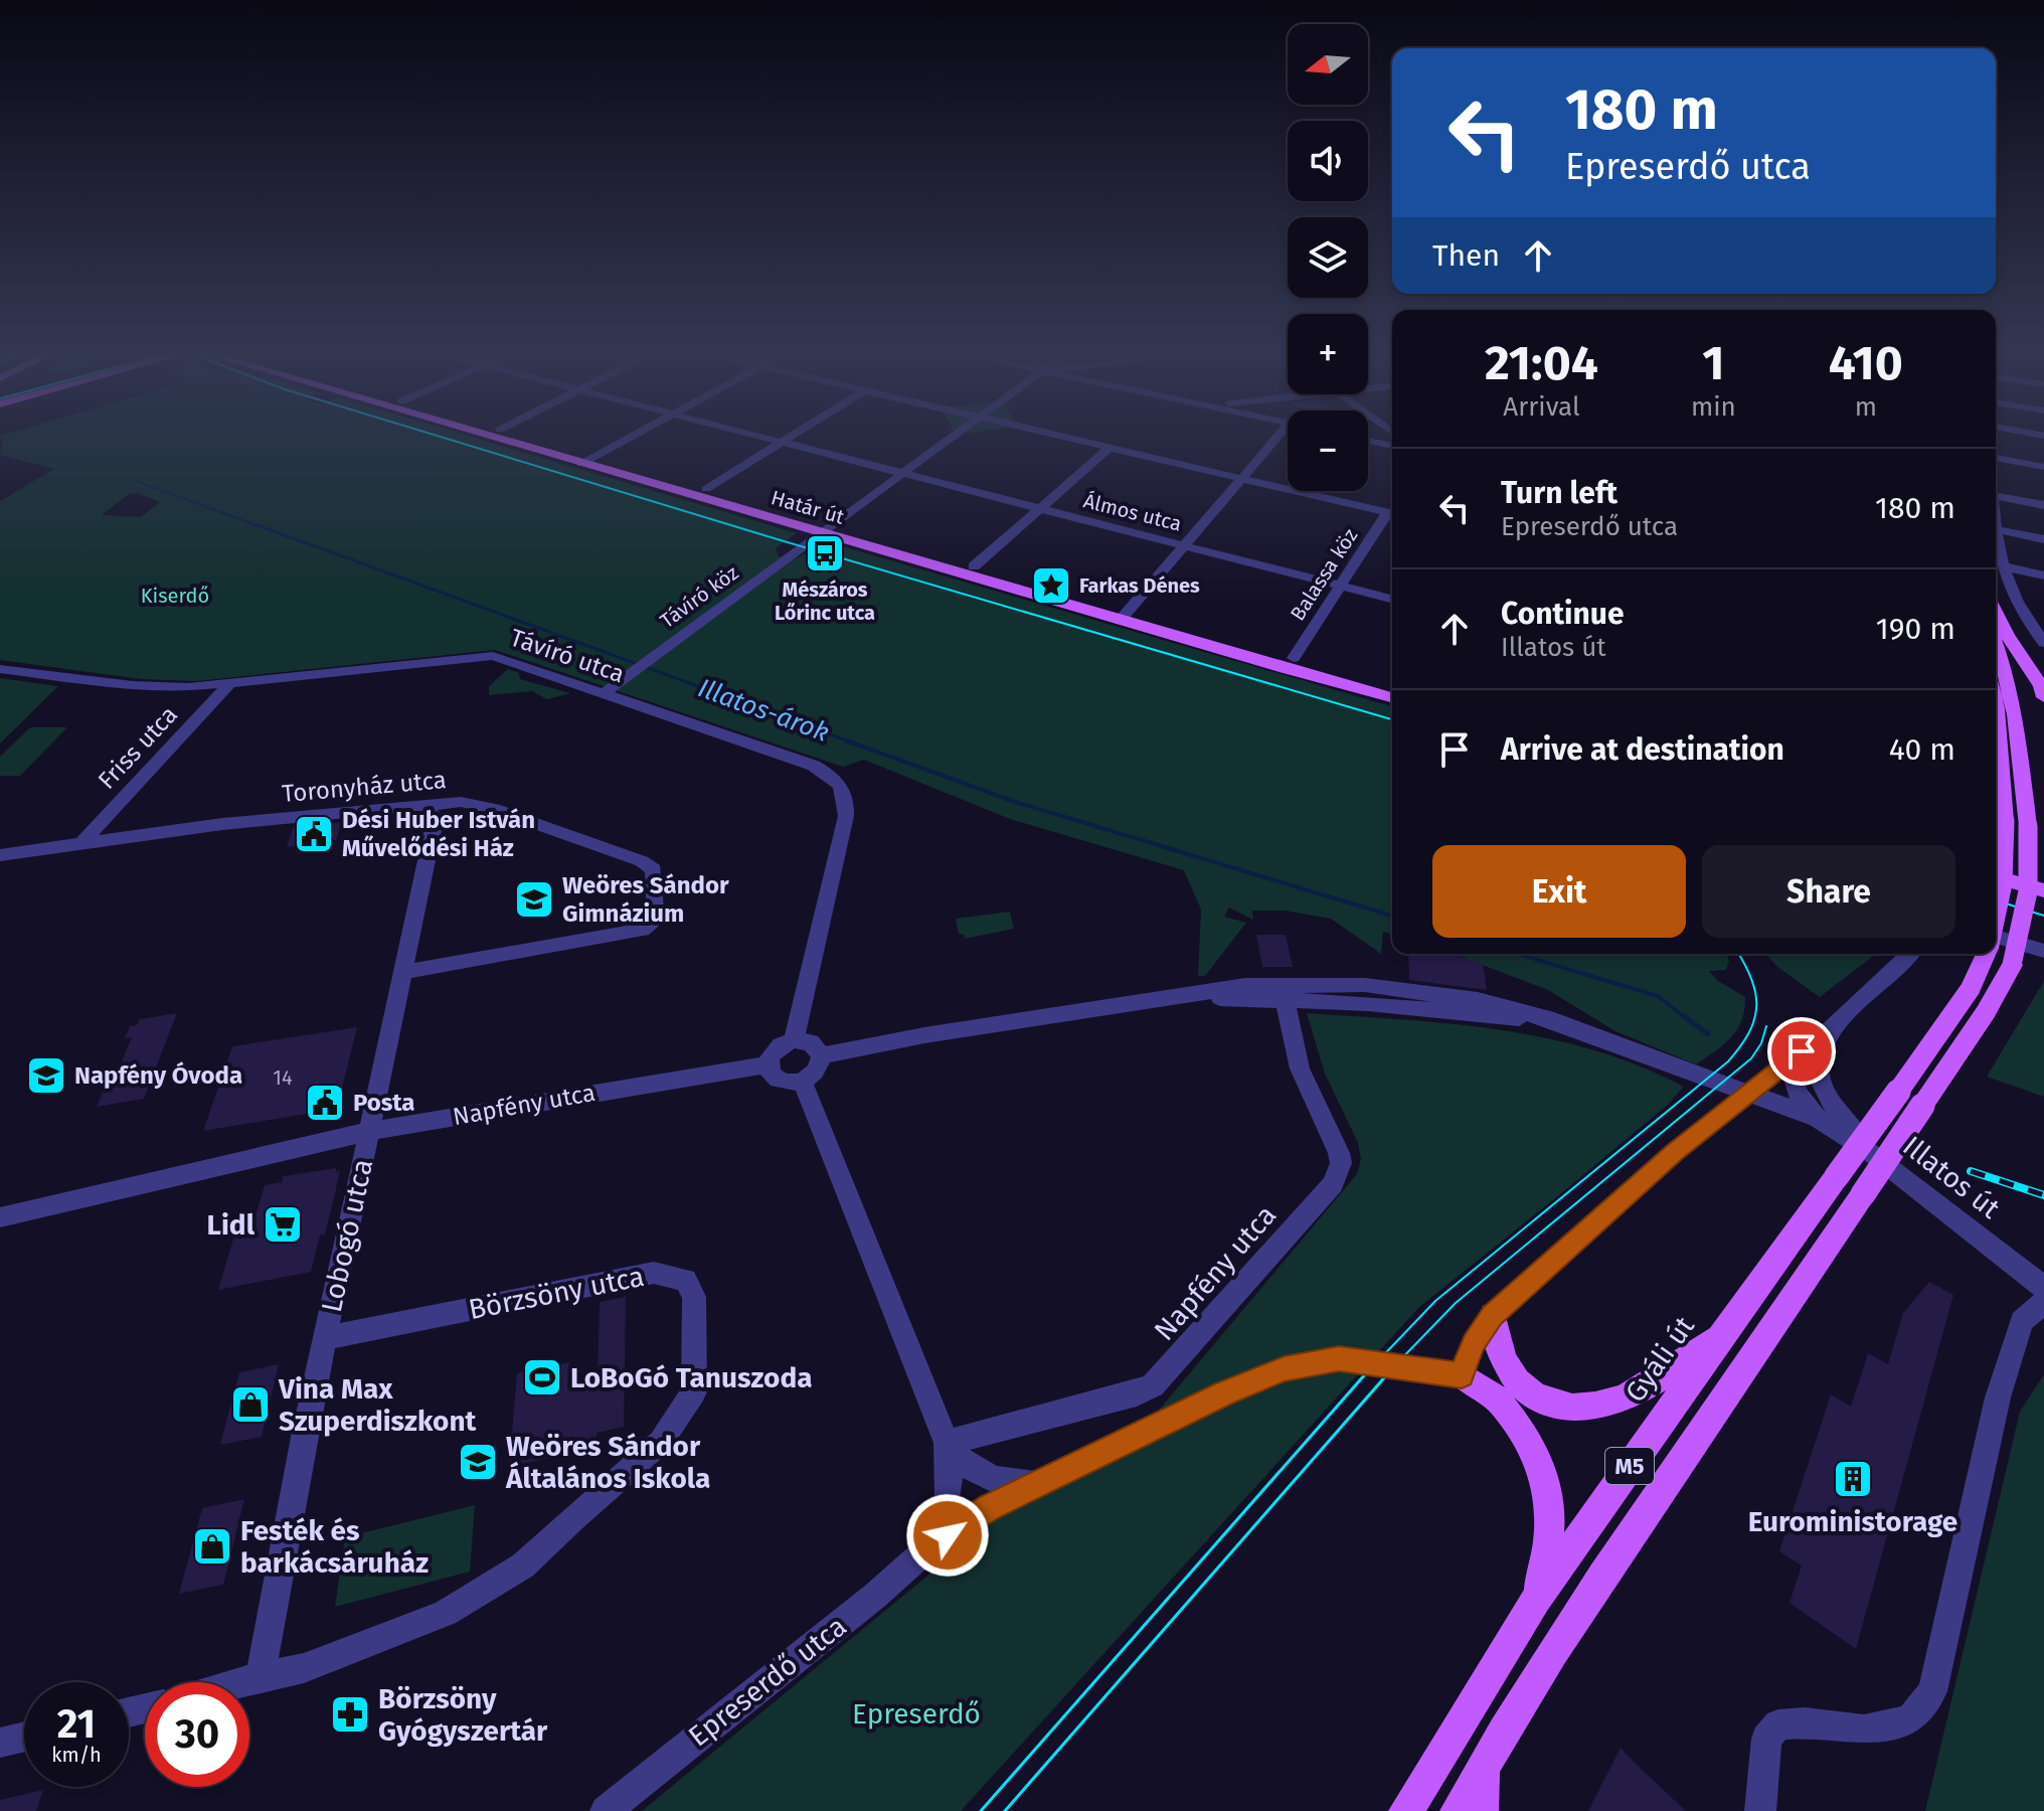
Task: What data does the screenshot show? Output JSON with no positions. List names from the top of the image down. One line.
{"streets":{"main road":["Határ út","Gyáli út","M5"],"street":["Álmos utca","Balassa köz","Távíró köz","Távíró utca","Friss utca","Toronyház utca","Napfény utca","Illatos út","Lobogó utca","Börzsöny utca","Epreserdő utca"]},"crossings":[["Határ út","Távíró köz"],["Álmos utca","Balassa köz"],["Távíró köz","Távíró utca"],["Távíró utca","Friss utca"],["Távíró utca","Napfény utca"],["Távíró utca","Epreserdő utca"],["Friss utca","Toronyház utca"],["Toronyház utca","Lobogó utca"],["Napfény utca","Illatos út"],["Napfény utca","Lobogó utca"],["Napfény utca","Epreserdő utca"],["Lobogó utca","Börzsöny utca"]],"water":["Illatos-árok"],"parks":["Kiserdő","Epreserdő"],"places":{"bus stop":["Mészáros Lőrinc utca"],"place":["Farkas Dénes"],"public building":["Dési Huber István Művelődési Ház","Posta"],"school or university":["Weöres Sándor Gimnázium","Napfény Óvoda","Weöres Sándor Általános Iskola"],"supermarket":["Lidl"],"sports":["LoBoGó Tanuszoda"],"shop":["Vina Max Szuperdiszkont","Festék és barkácsáruház"],"building":["Euroministorage"],"pharmacy":["Börzsöny Gyógyszertár"]},"house_numbers":["14"],"north":"left","page":{"map_buttons":["+","−"],"turn":["180 m","Epreserdő utca"],"then":"Then","eta":["21:04","Arrival","1","min","410","m"],"list":[{"name":"Turn left","note":"Epreserdő utca","value":"180 m"},{"name":"Continue","note":"Illatos út","value":"190 m"},{"name":"Arrive at destination","value":"40 m"}],"buttons":["Exit","Share"],"speed":"21 km/h","limit":"30"}}
